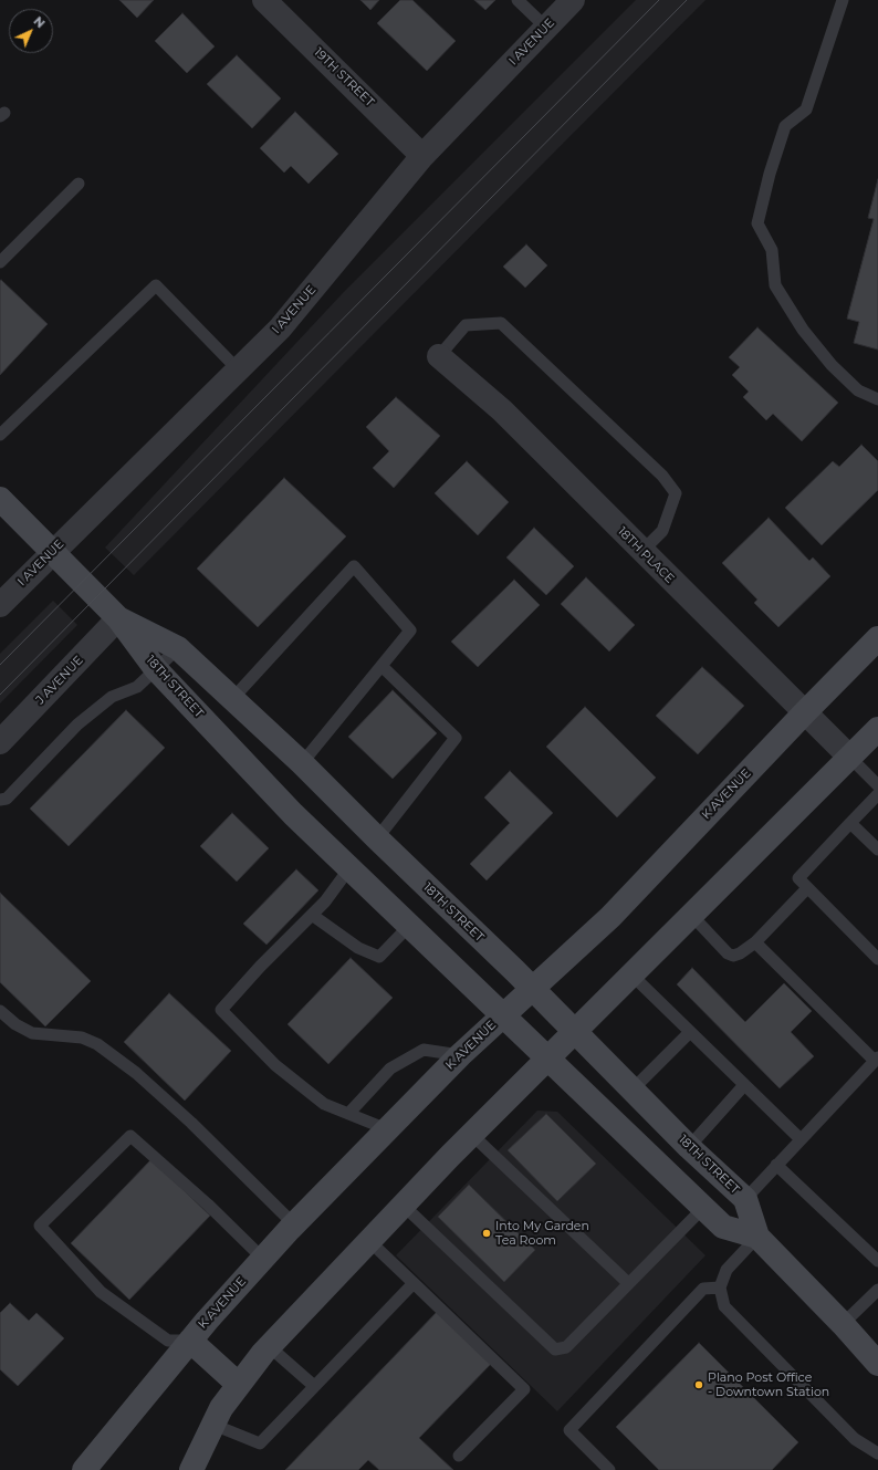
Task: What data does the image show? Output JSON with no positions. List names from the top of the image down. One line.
{"streets":{"main road":["18TH STREET","K AVENUE"],"street":["I AVENUE","19TH STREET","18TH PLACE","J AVENUE"]},"crossings":[["I AVENUE","19TH STREET"],["I AVENUE","18TH STREET"],["18TH PLACE","K AVENUE"],["J AVENUE","18TH STREET"],["18TH STREET","K AVENUE"]],"places":["Into My Garden Tea Room","Plano Post Office - Downtown Station"],"north":"top right"}
